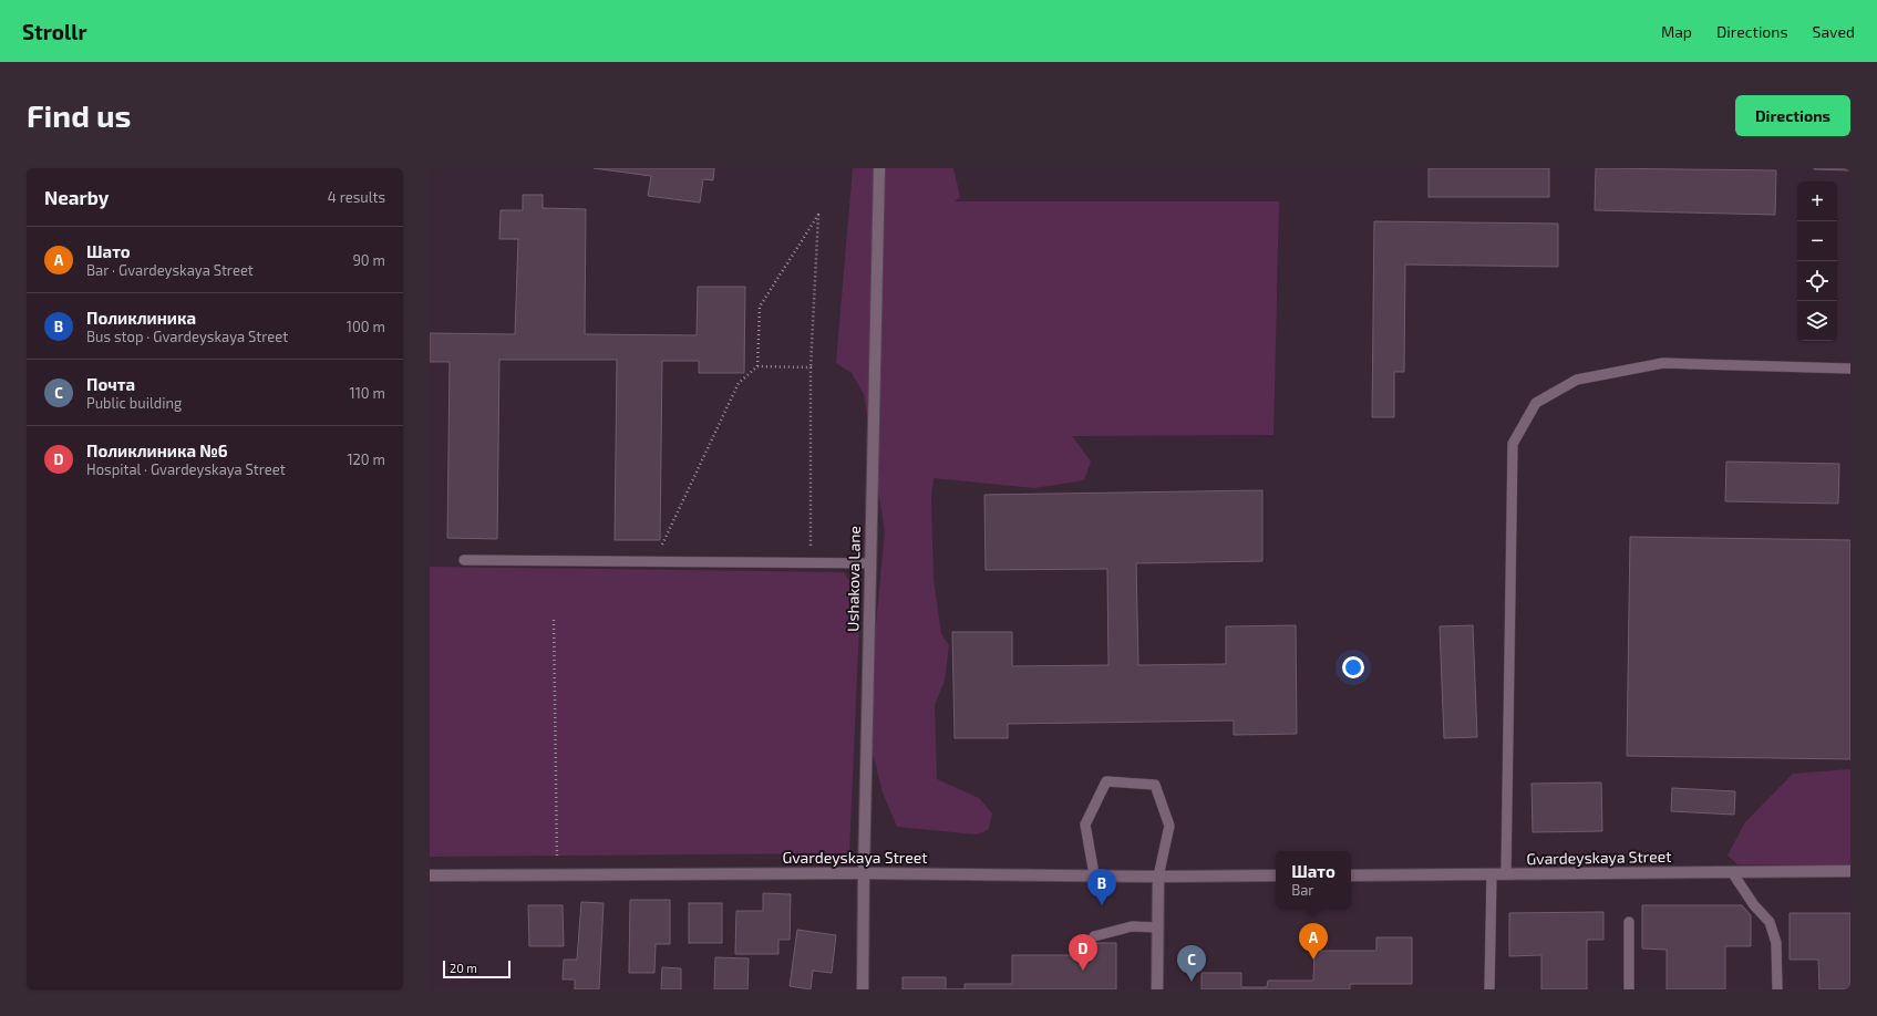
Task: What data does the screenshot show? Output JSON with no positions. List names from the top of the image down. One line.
{"streets":{"street":["Ushakova Lane","Gvardeyskaya Street"]},"crossings":[["Ushakova Lane","Gvardeyskaya Street"]],"scale_bar":"20 m","page":{"header":"Strollr","nav":["Map","Directions","Saved"],"buttons":"Directions","title":"Find us","heading":["Nearby","4 results"],"map_buttons":["+","−"],"list":[{"mark":"A","name":"Шато","note":"Bar · Gvardeyskaya Street","value":"90 m"},{"mark":"B","name":"Поликлиника","note":"Bus stop · Gvardeyskaya Street","value":"100 m"},{"mark":"C","name":"Почта","note":"Public building","value":"110 m"},{"mark":"D","name":"Поликлиника №6","note":"Hospital · Gvardeyskaya Street","value":"120 m"}],"popup":["Шато","Bar"],"pins":["B","A","D","C"],"scale":"20 m"}}
